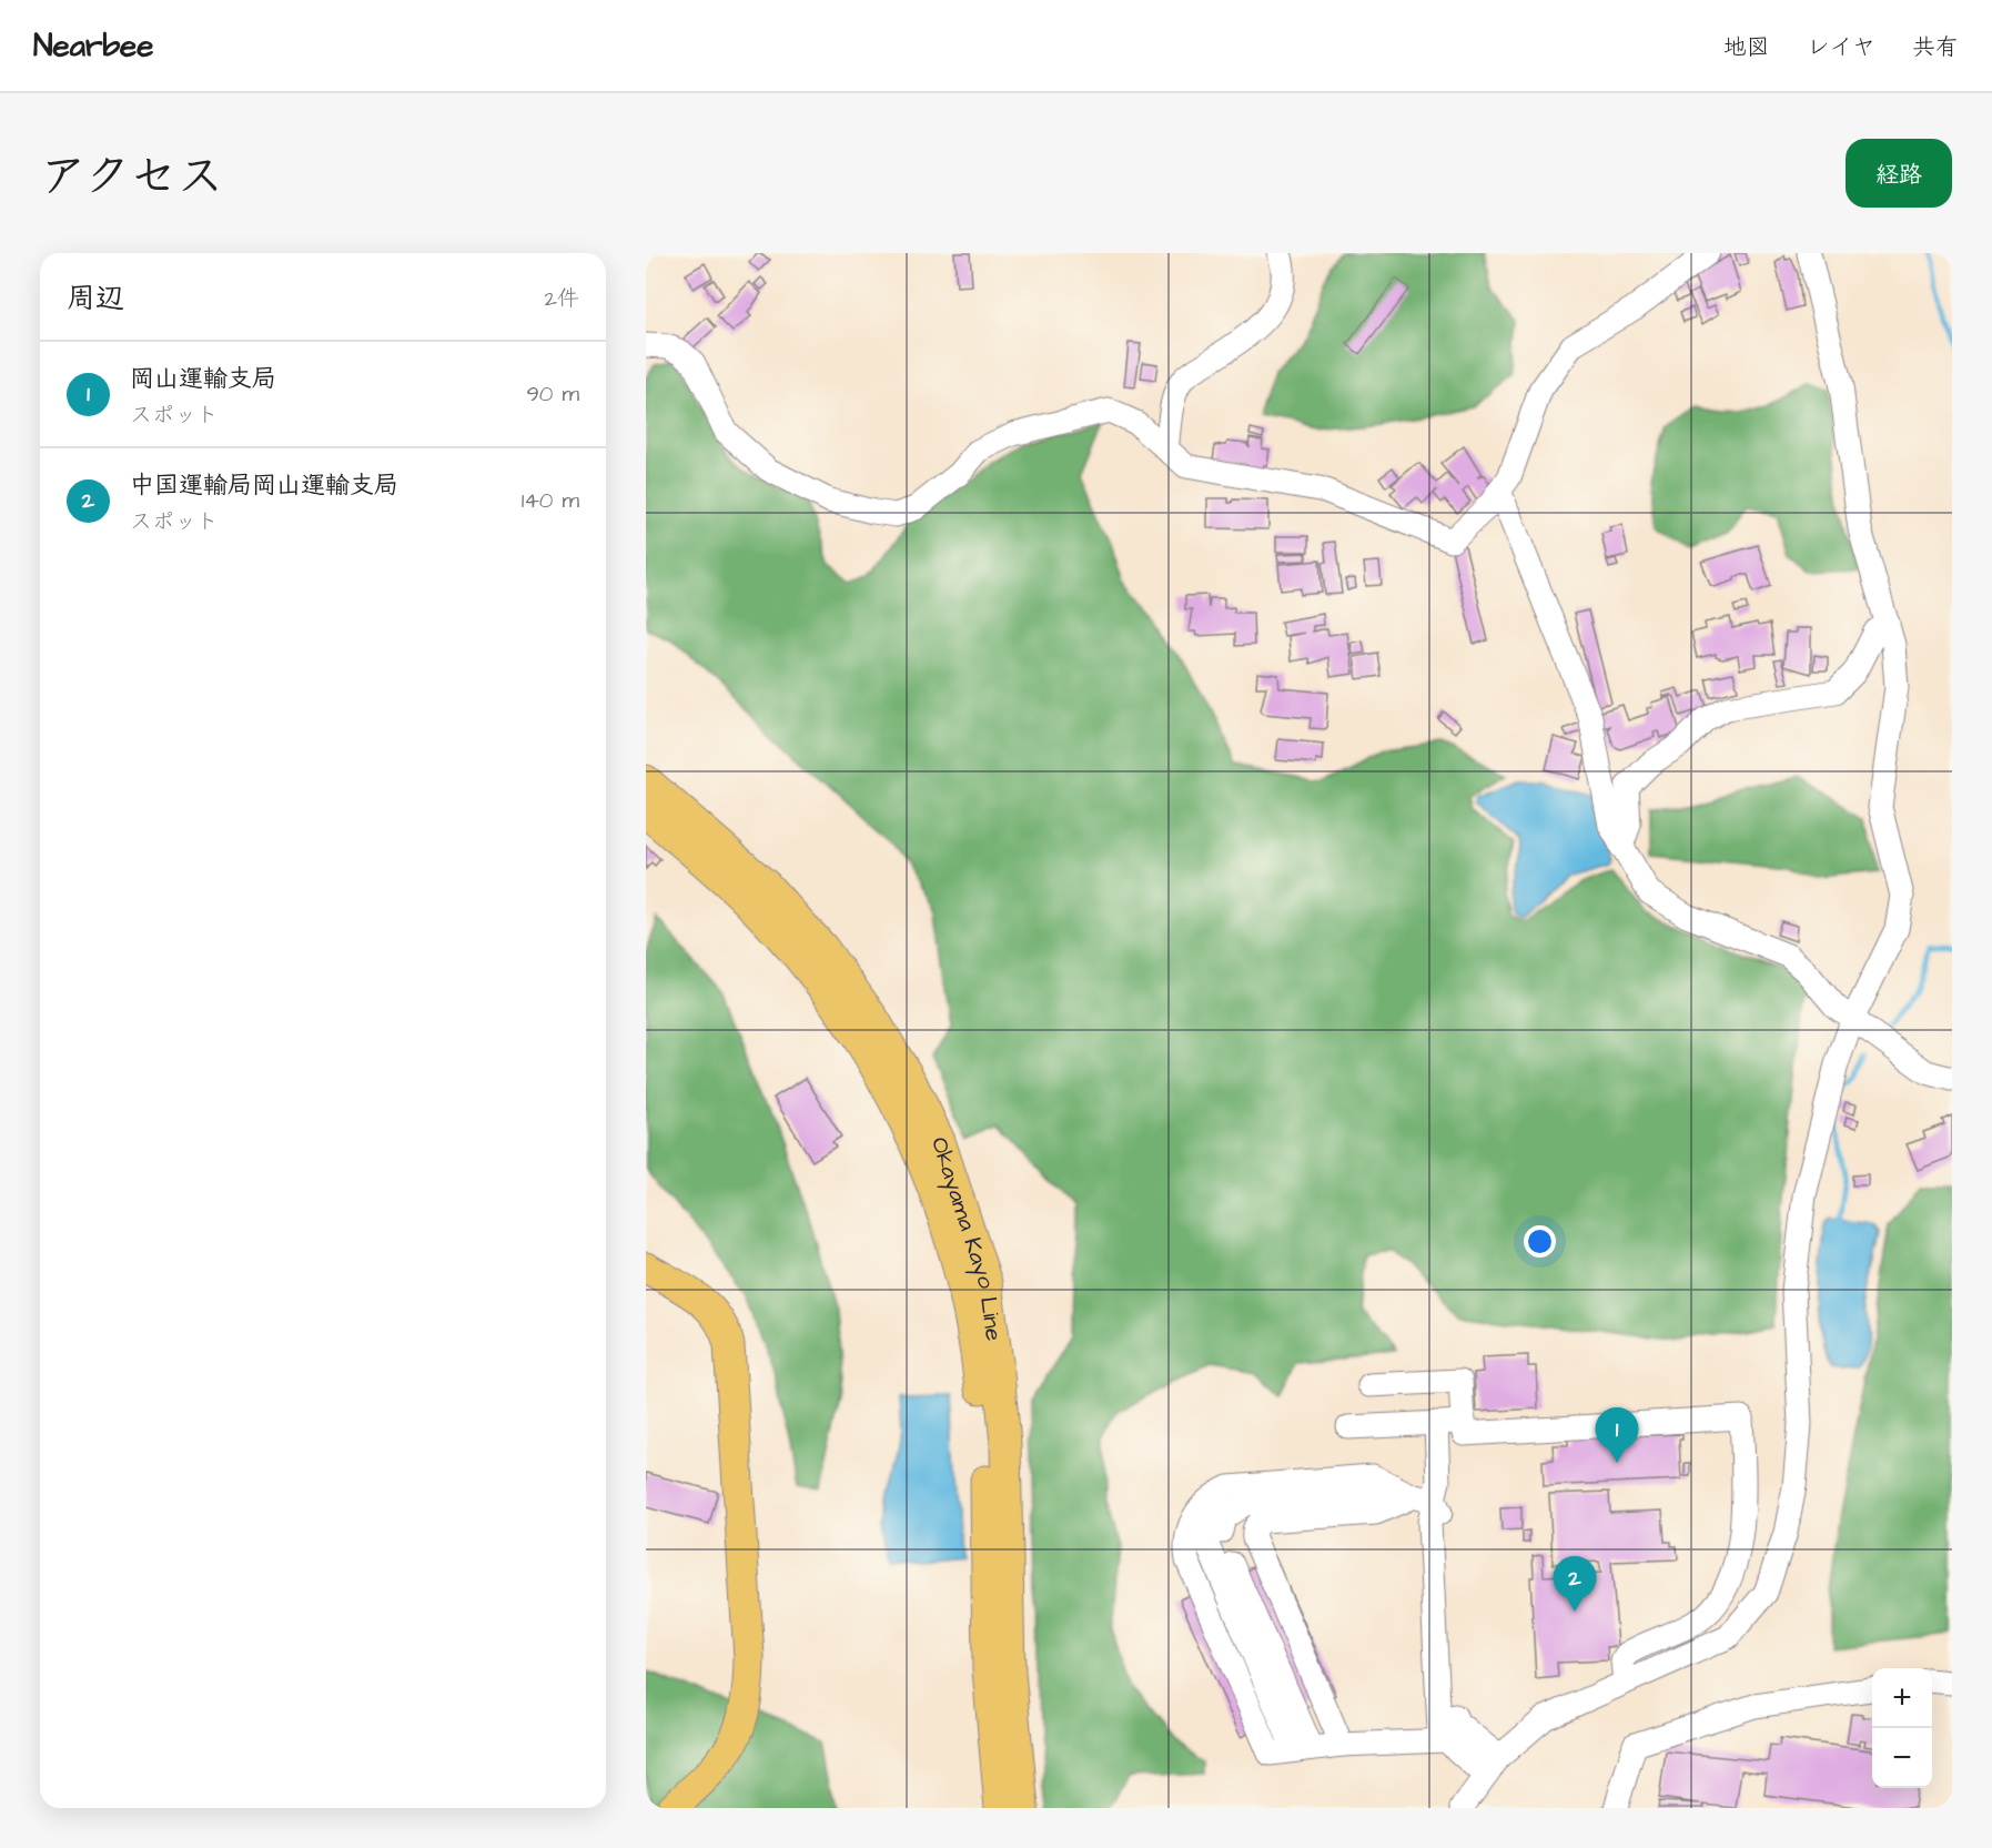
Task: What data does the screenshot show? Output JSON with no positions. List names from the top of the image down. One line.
{"streets":{"main road":["Okayama Kayo Line"]},"page":{"header":"Nearbee","nav":["地図","レイヤ","共有"],"title":"アクセス","buttons":"経路","heading":["周辺","2件"],"list":[{"mark":"1","name":"岡山運輸支局","note":"スポット","value":"90 m"},{"mark":"2","name":"中国運輸局岡山運輸支局","note":"スポット","value":"140 m"}],"pins":["1","2"],"map_buttons":["+","−"]}}
